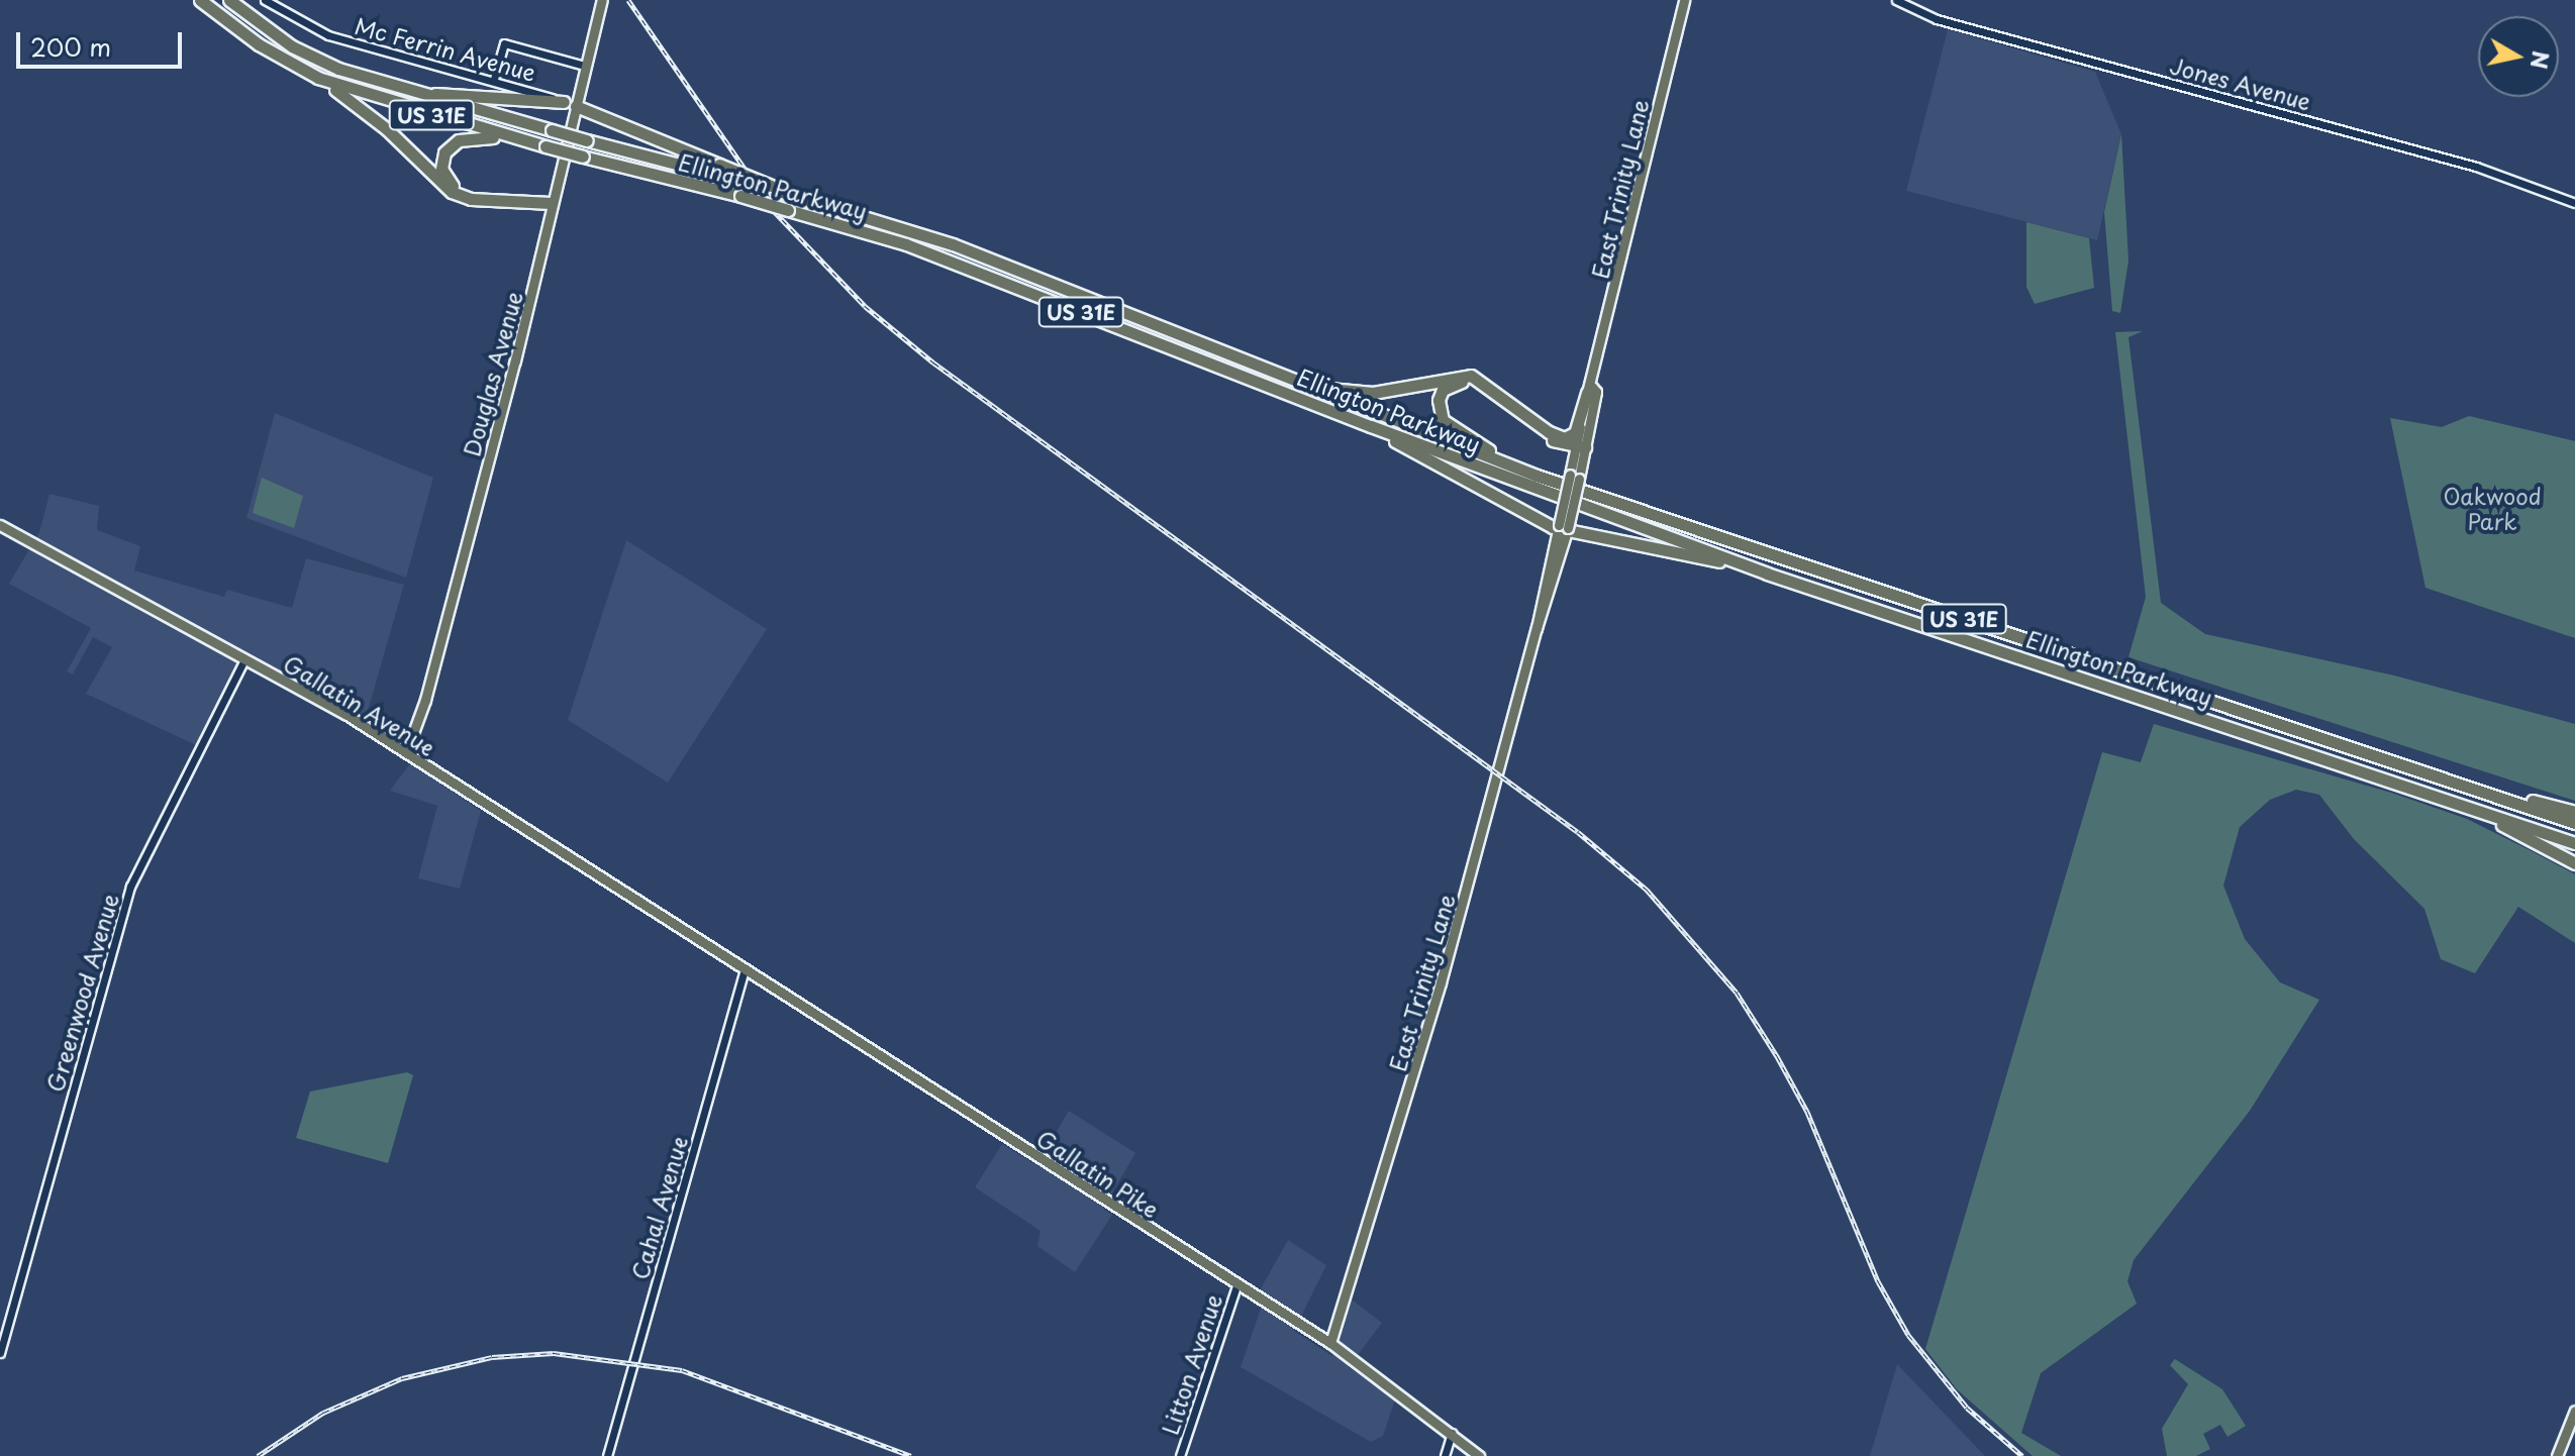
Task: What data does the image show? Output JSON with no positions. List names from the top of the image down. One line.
{"streets":{"highway":["US 31E","Ellington Parkway"],"main road":["East Trinity Lane","Douglas Avenue","Gallatin Avenue","Gallatin Pike"],"street":["Mc Ferrin Avenue","Jones Avenue","Greenwood Avenue","Cahal Avenue","Litton Avenue"]},"crossings":[["Mc Ferrin Avenue","Douglas Avenue"],["East Trinity Lane","Gallatin Pike"],["Douglas Avenue","Gallatin Avenue"],["Gallatin Avenue","Greenwood Avenue"],["Gallatin Avenue","Gallatin Pike"],["Gallatin Pike","Cahal Avenue"],["Gallatin Pike","Litton Avenue"]],"parks":["Oakwood Park"],"scale_bar":"200 m","north":"right"}
